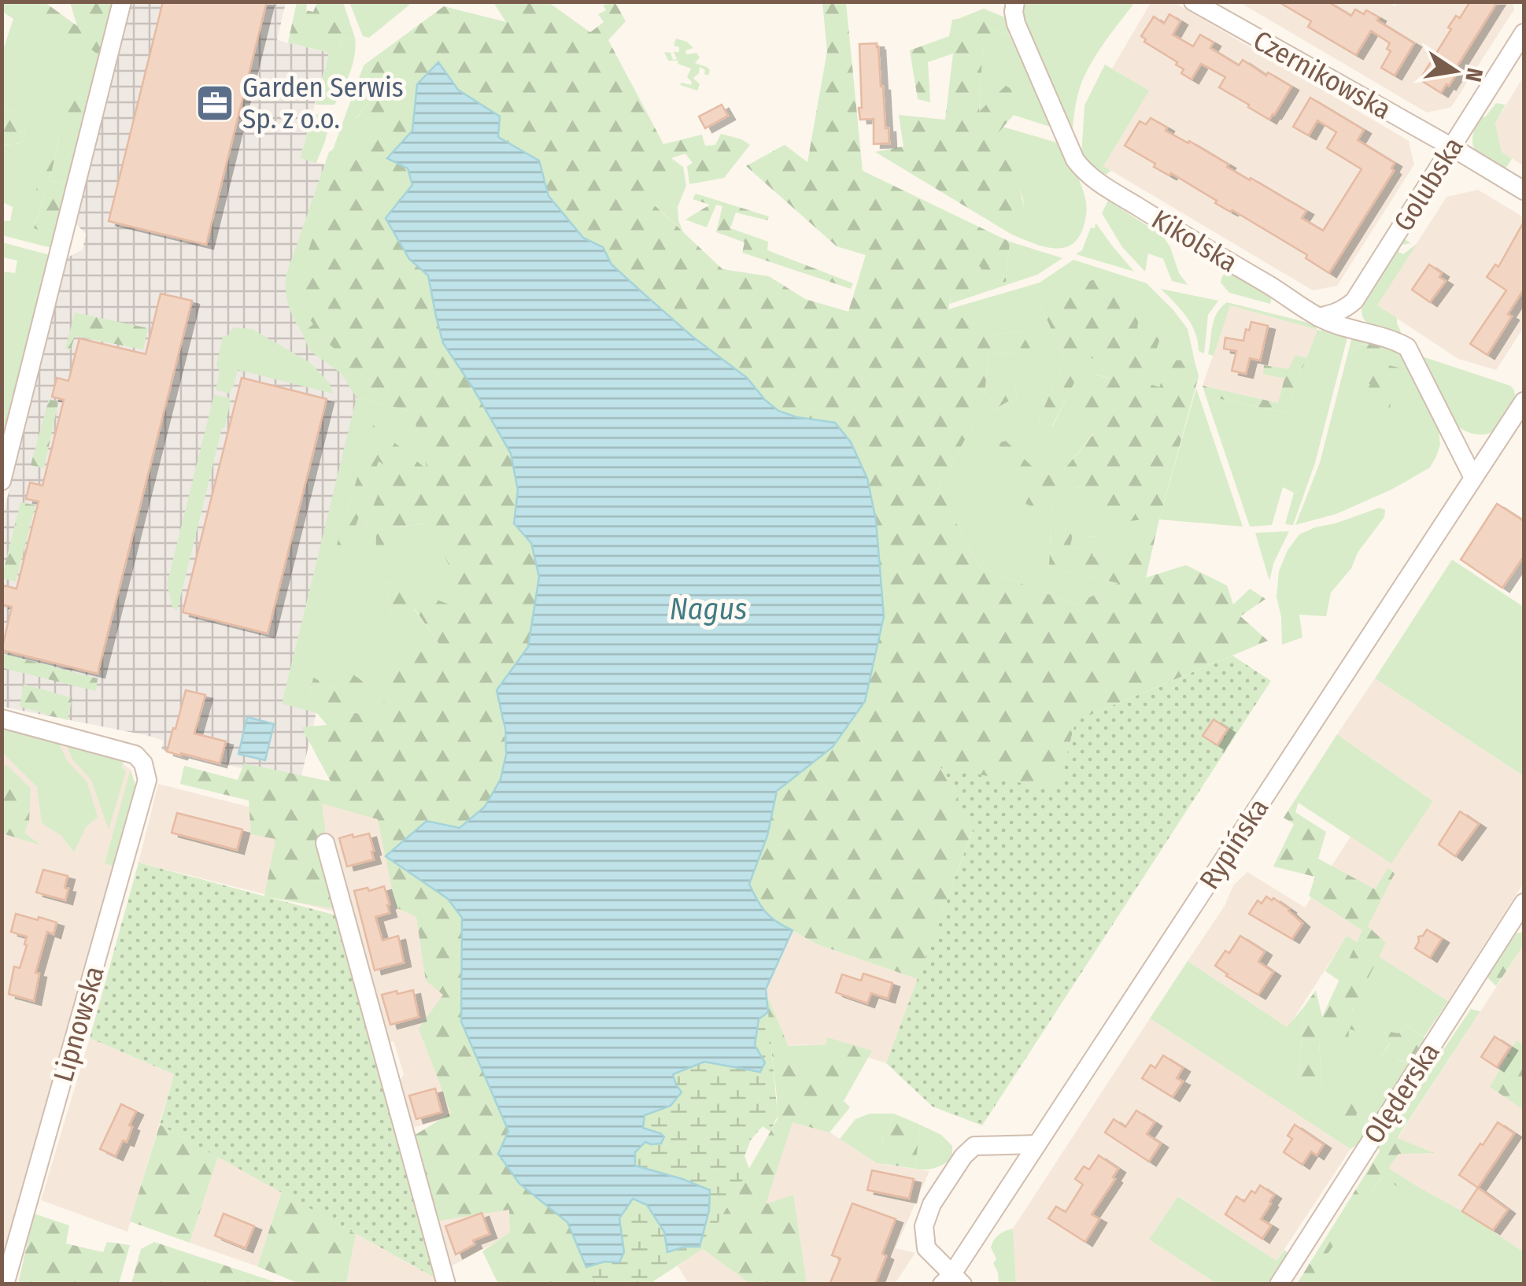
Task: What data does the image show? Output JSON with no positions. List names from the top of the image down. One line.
{"streets":{"street":["Czernikowska","Golubska","Kikolska","Rypińska","Lipnowska","Olęderska"]},"crossings":[["Czernikowska","Golubska"],["Kikolska","Rypińska"]],"water":["Nagus"],"places":{"office":["Garden Serwis Sp. z o.o."]},"north":"right"}
